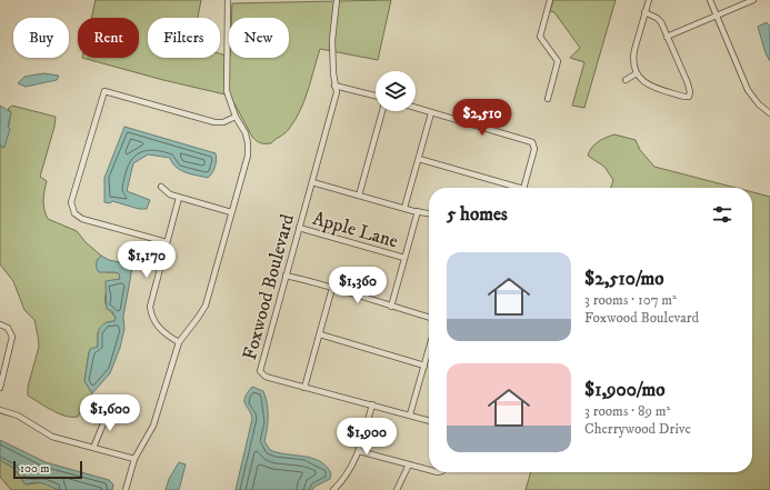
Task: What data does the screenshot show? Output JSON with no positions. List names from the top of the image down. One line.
{"streets":{"street":["Apple Lane","Foxwood Boulevard"]},"crossings":[["Apple Lane","Foxwood Boulevard"]],"scale_bar":"100 m","page":{"chip":["Buy","Rent","Filters","New"],"price":["$2,510","$1,170","$1,360","$1,600","$1,900"],"heading":"5 homes","list":[{"name":"$2,510/mo","note":"3 rooms · 107 m² · Foxwood Boulevard"},{"name":"$1,900/mo","note":"3 rooms · 89 m² · Cherrywood Drive"}],"scale":"100 m"}}
